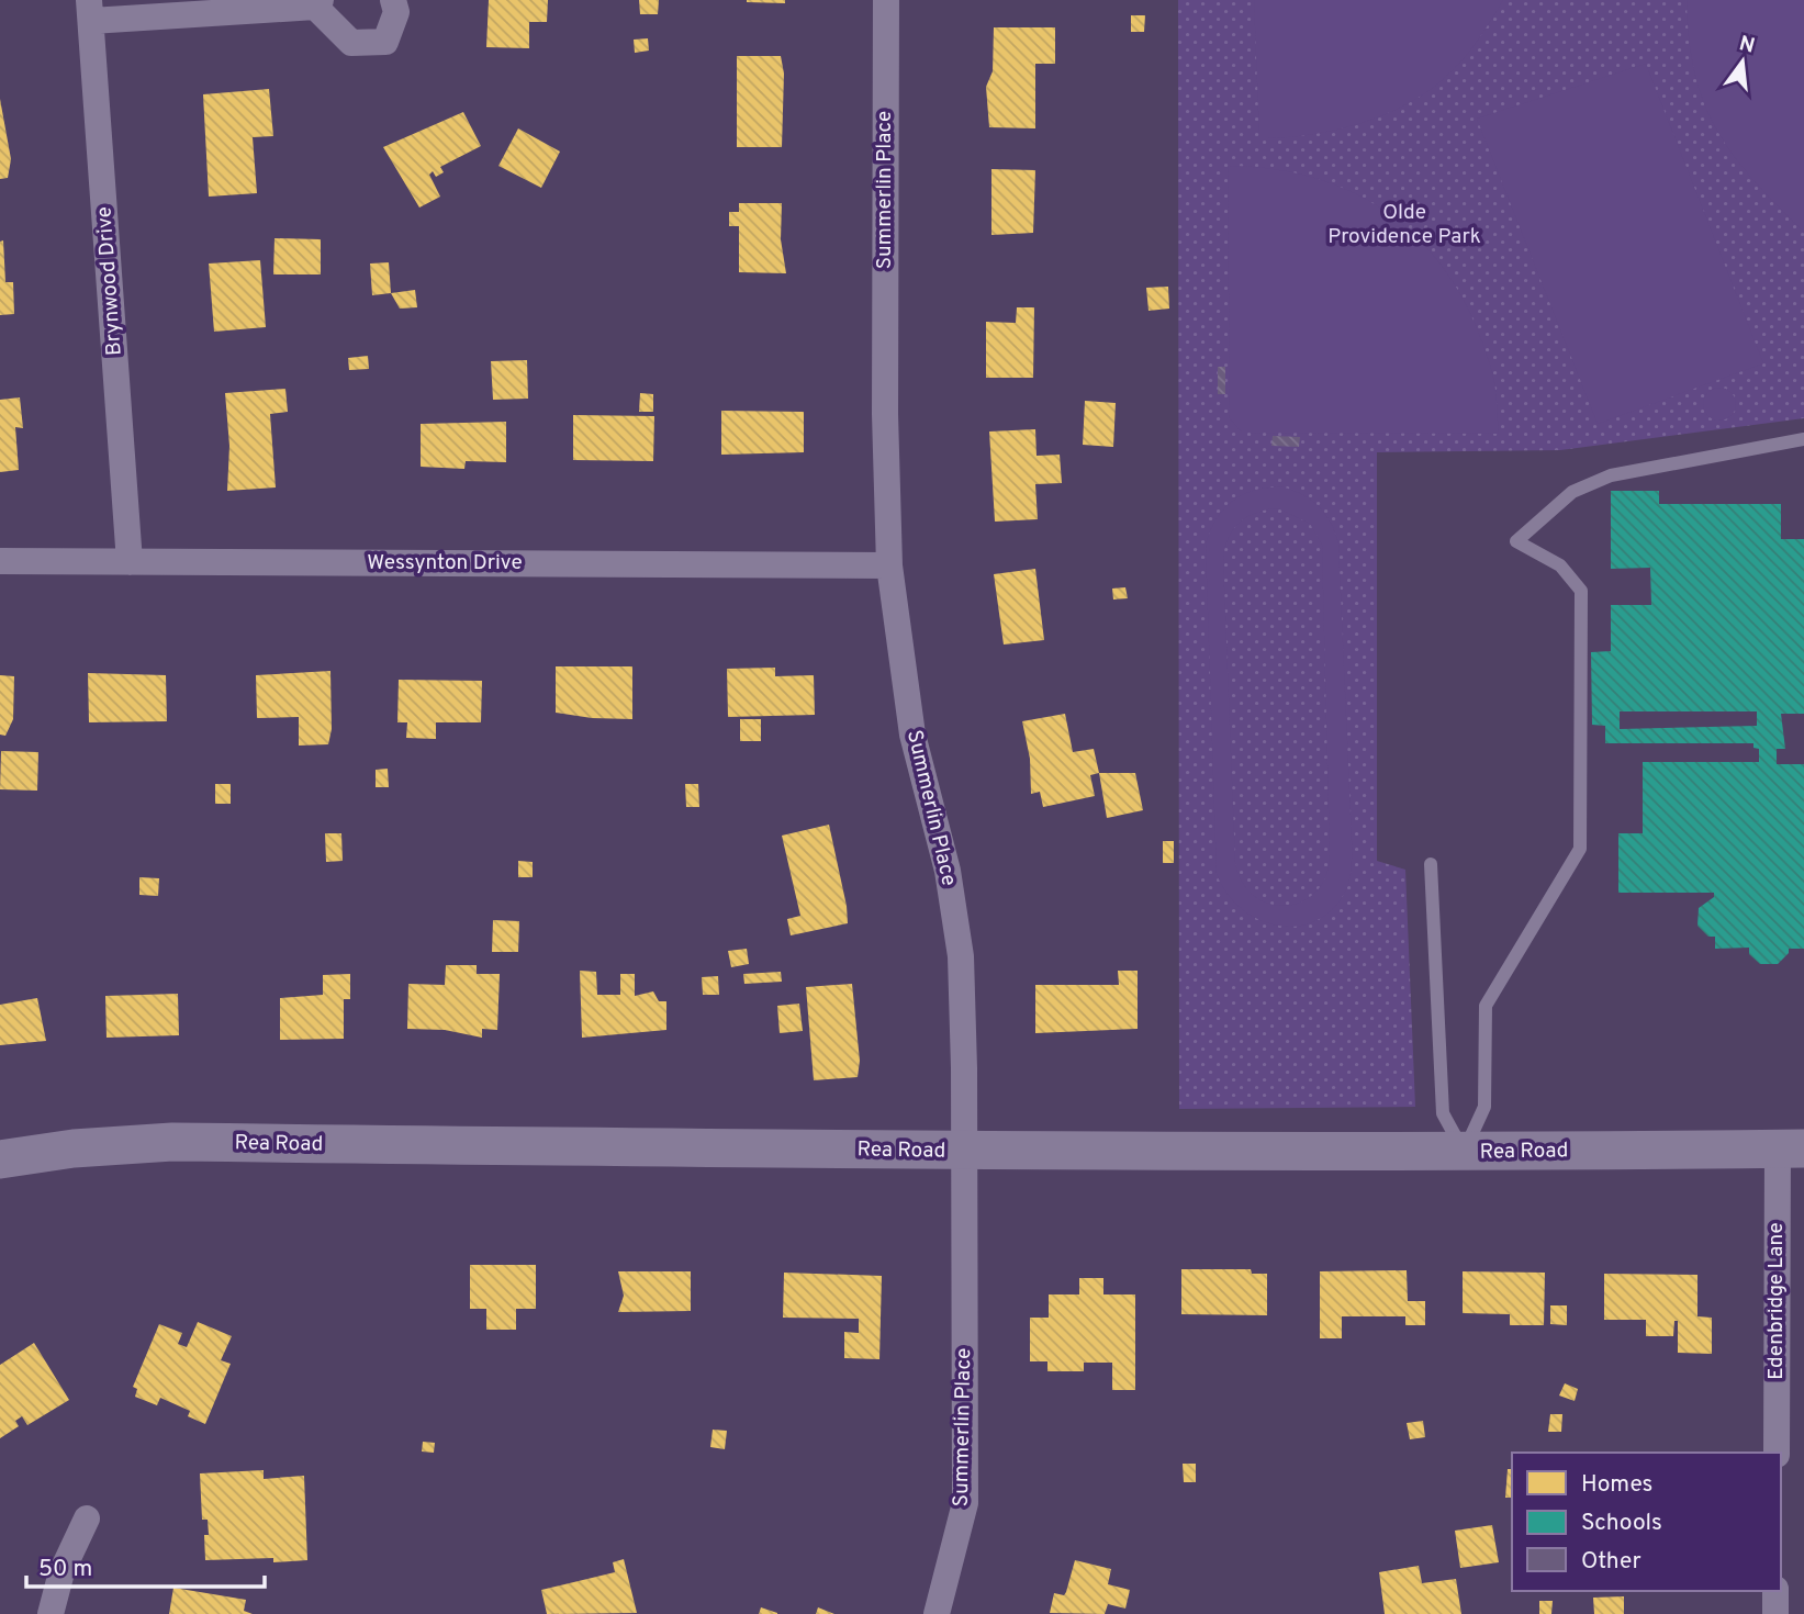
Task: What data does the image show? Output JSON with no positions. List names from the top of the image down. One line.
{"streets":{"main road":["Rea Road"],"street":["Summerlin Place","Brynwood Drive","Wessynton Drive","Edenbridge Lane"]},"crossings":[["Summerlin Place","Wessynton Drive"],["Summerlin Place","Rea Road"],["Brynwood Drive","Wessynton Drive"],["Rea Road","Edenbridge Lane"]],"parks":["Olde Providence Park"],"legend":["Homes","Schools","Other"],"scale_bar":"50 m","north":"top"}
